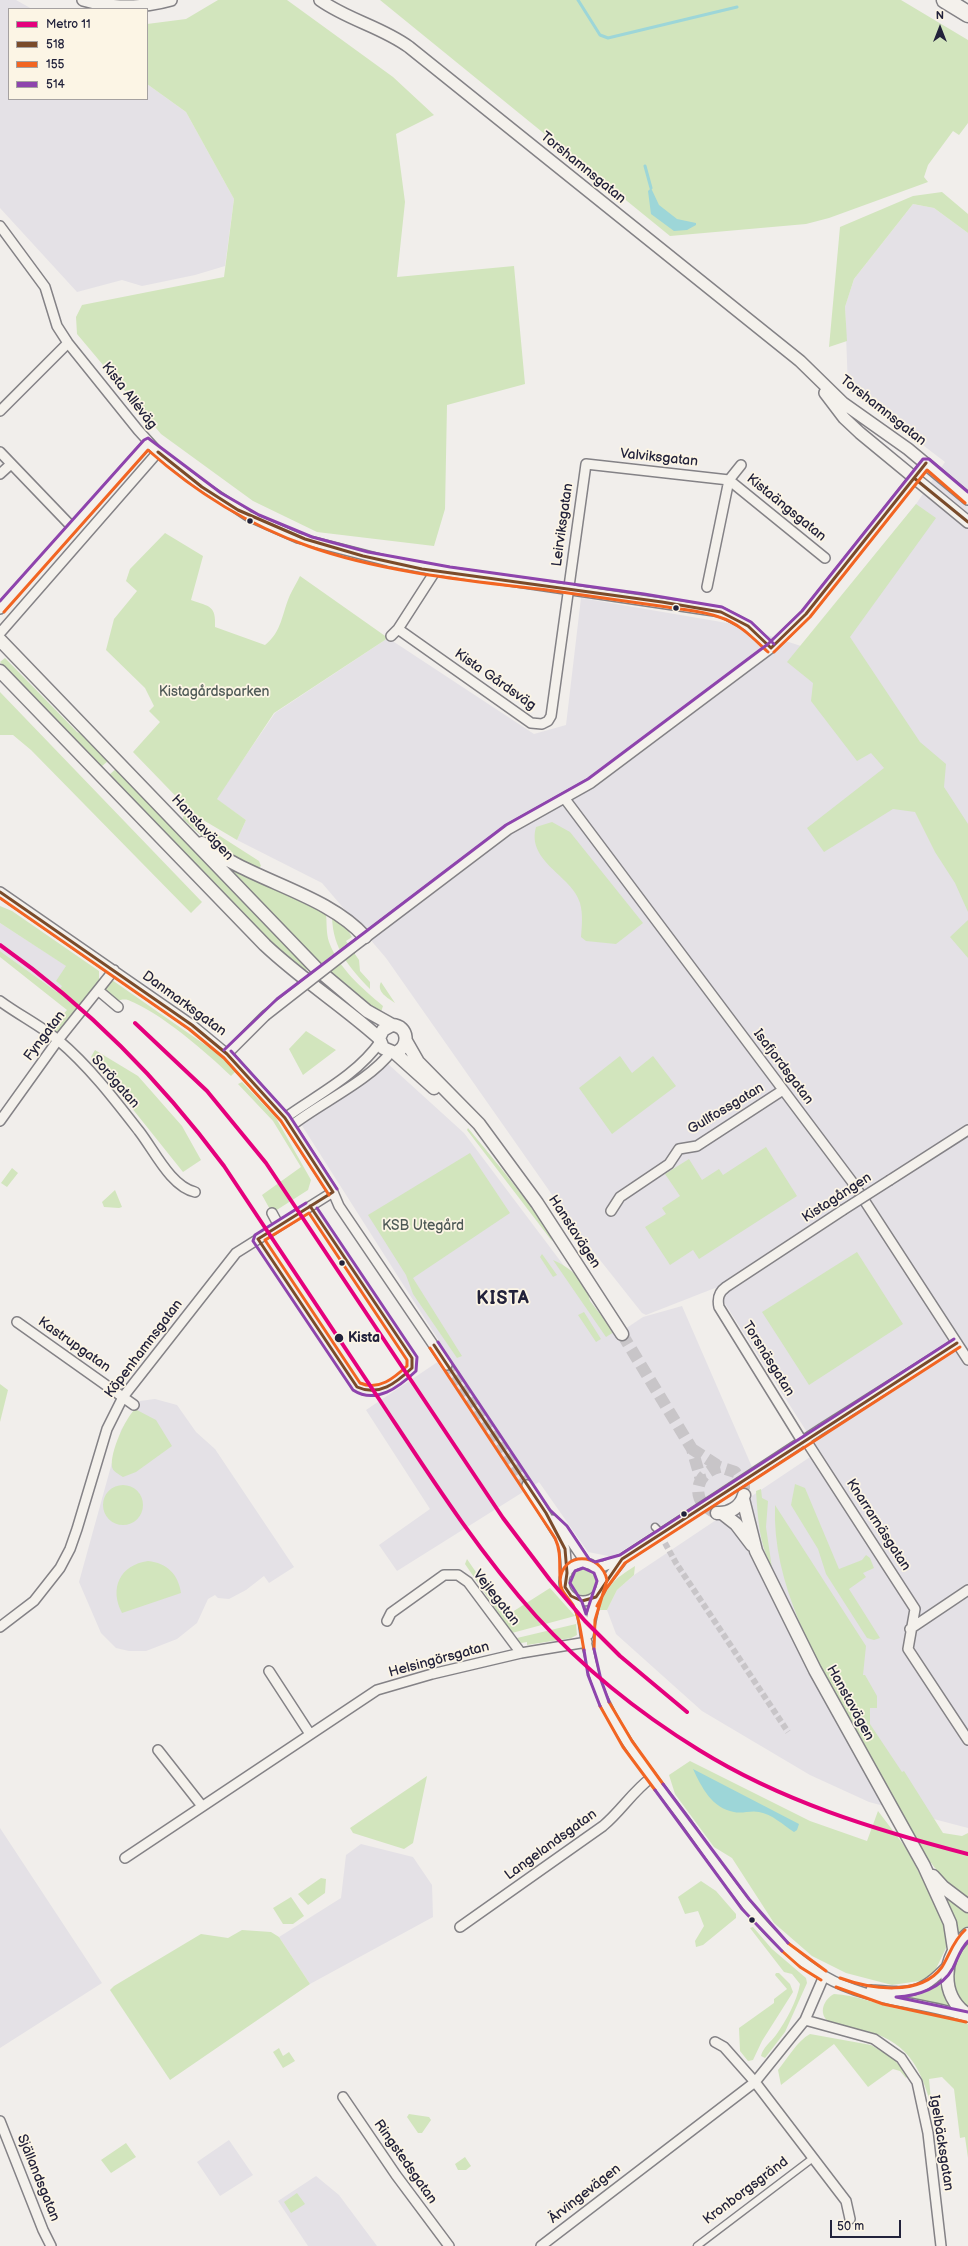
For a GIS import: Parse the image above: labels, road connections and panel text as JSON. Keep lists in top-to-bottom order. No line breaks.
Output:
{"streets":{"main road":["Hanstavägen"],"street":["Torshamnsgatan","Kista Alléväg","Valviksgatan","Kistaängsgatan","Leirviksgatan","Kista Gårdsväg","Danmarksgatan","Fyngatan","Isafjordsgatan","Sorögatan","Gullfossgatan","Kistagången","Kastrupgatan","Köpenhamnsgatan","Torsnäsgatan","Knarrarnäsgatan","Vejlegatan","Helsingörsgatan","Langelandsgatan","Igelbäcksgatan","Ringstedsgatan","Själlandsgatan","Kronborgsgränd","Ärvingevägen"]},"crossings":[["Kista Alléväg","Leirviksgatan"],["Kista Alléväg","Kista Gårdsväg"],["Valviksgatan","Kistaängsgatan"],["Valviksgatan","Leirviksgatan"],["Leirviksgatan","Kista Gårdsväg"],["Danmarksgatan","Fyngatan"],["Danmarksgatan","Köpenhamnsgatan"],["Fyngatan","Sorögatan"],["Isafjordsgatan","Gullfossgatan"],["Kistagången","Torsnäsgatan"],["Kastrupgatan","Köpenhamnsgatan"],["Torsnäsgatan","Knarrarnäsgatan"],["Vejlegatan","Helsingörsgatan"],["Igelbäcksgatan","Ärvingevägen"]],"districts":["KISTA"],"parks":["Kistagårdsparken","KSB Utegård"],"places":["Kista"],"lines":["transit line 514","transit line 155","transit line 518","metro line 11"],"legend":["Metro 11","518","155","514"],"scale_bar":"50 m","north":"top"}
